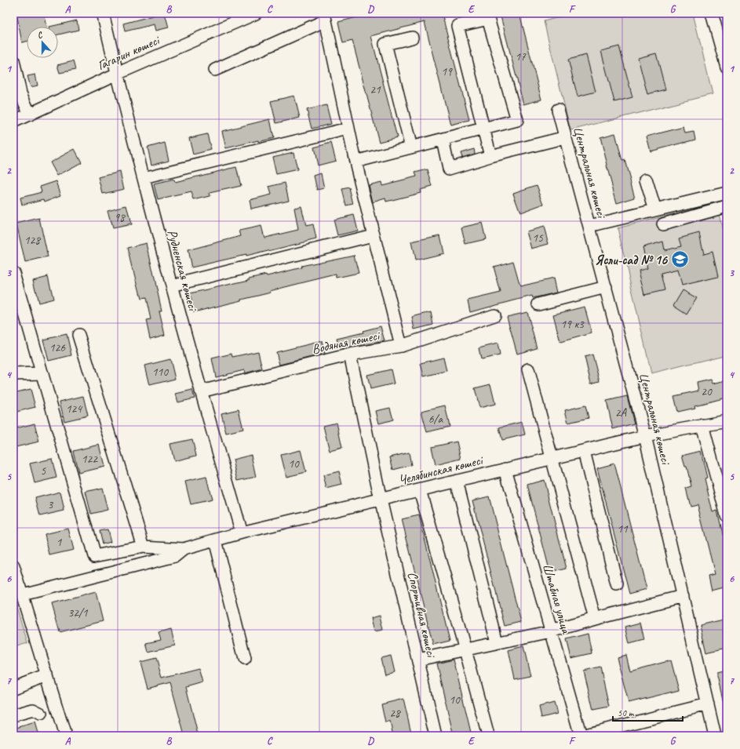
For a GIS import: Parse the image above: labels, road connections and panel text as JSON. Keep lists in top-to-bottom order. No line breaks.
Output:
{"streets":{"street":["Гагарин көшесі","Центральная көшесі","Рудненская көшесі","Водяная көшесі","Челябинская көшесі","Штабная улица","Спортивная көшесі"]},"crossings":[["Гагарин көшесі","Рудненская көшесі"],["Центральная көшесі","Челябинская көшесі"],["Рудненская көшесі","Водяная көшесі"],["Рудненская көшесі","Челябинская көшесі"],["Водяная көшесі","Спортивная көшесі"],["Челябинская көшесі","Штабная улица"],["Челябинская көшесі","Спортивная көшесі"]],"places":{"school or university":["Ясли-сад № 16"]},"house_numbers":["17","19","21","98","15","128","19 к3","126","110","20","124","2А","6/а","122","10","5","3","11","1","32/1","10","28"],"scale_bar":"50 m","north":"top","grid":{"columns":["A","B","C","D","E","F","G"],"rows":["1","2","3","4","5","6","7"]}}
